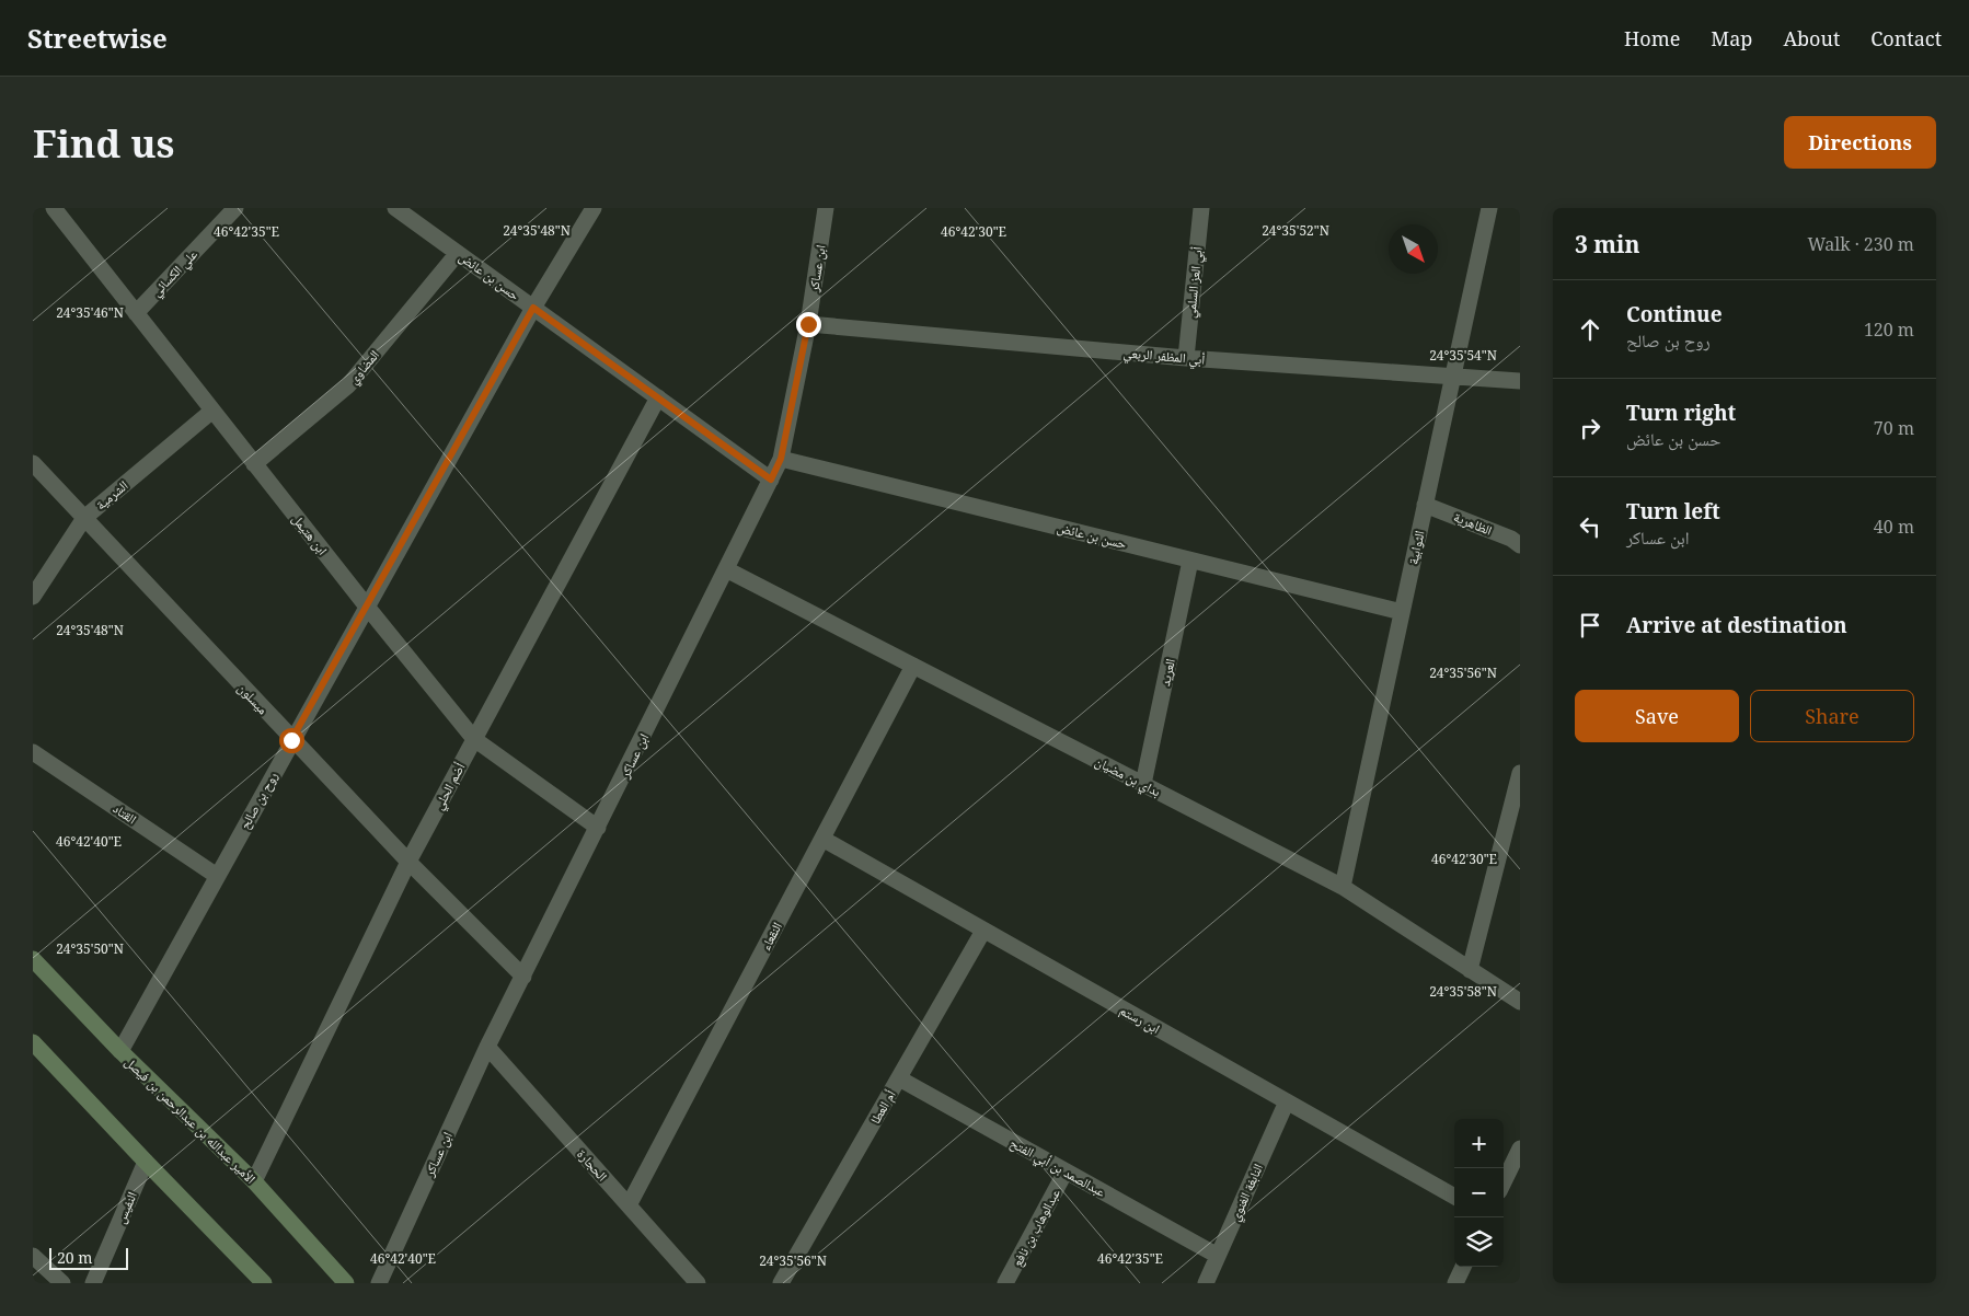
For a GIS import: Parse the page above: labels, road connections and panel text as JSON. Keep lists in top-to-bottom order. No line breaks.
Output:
{"streets":{"main road":["الأمير عبدالله بن عبدالرحمن بن فيصل"],"street":["ابن عساكر","علي الكسائي","حسن بن عائض","أبي العز السلمي","أبي المظفر الربعي","المضاوي","الشرمية","الظاهرية","ابن هتيمل","الثوابية","العريد","ميسلون","بداي بن مضيان","أضم الحلي","روح بن صالح","القتاد","النقعاء","ابن رستم","أم العطا","الحجارة","عبدالصمد بن أبي الفتح","النابغة الغنوي","النفيس","عبدالوهاب بن نافع"]},"crossings":[["ابن عساكر","حسن بن عائض"],["ابن عساكر","أبي المظفر الربعي"],["ابن عساكر","ابن هتيمل"],["ابن عساكر","ميسلون"],["ابن عساكر","بداي بن مضيان"],["ابن عساكر","الحجارة"],["علي الكسائي","ابن هتيمل"],["حسن بن عائض","المضاوي"],["حسن بن عائض","الثوابية"],["حسن بن عائض","العريد"],["حسن بن عائض","أضم الحلي"],["حسن بن عائض","روح بن صالح"],["أبي العز السلمي","أبي المظفر الربعي"],["أبي المظفر الربعي","الثوابية"],["المضاوي","ابن هتيمل"],["الشرمية","ابن هتيمل"],["الشرمية","ميسلون"],["الظاهرية","الثوابية"],["ابن هتيمل","أضم الحلي"],["ابن هتيمل","روح بن صالح"],["الثوابية","بداي بن مضيان"],["العريد","بداي بن مضيان"],["ميسلون","أضم الحلي"],["ميسلون","روح بن صالح"],["بداي بن مضيان","النقعاء"],["أضم الحلي","الأمير عبدالله بن عبدالرحمن بن فيصل"],["روح بن صالح","القتاد"],["روح بن صالح","الأمير عبدالله بن عبدالرحمن بن فيصل"],["النقعاء","ابن رستم"],["النقعاء","الحجارة"],["ابن رستم","أم العطا"],["ابن رستم","النابغة الغنوي"],["أم العطا","عبدالصمد بن أبي الفتح"],["عبدالصمد بن أبي الفتح","النابغة الغنوي"],["عبدالصمد بن أبي الفتح","عبدالوهاب بن نافع"]],"scale_bar":"20 m","north":"bottom right","page":{"header":"Streetwise","nav":["Home","Map","About","Contact"],"buttons":["Directions",["Save","Share"]],"title":"Find us","heading":["3 min","Walk · 230 m"],"list":[["Continue","روح بن صالح","120 m"],["Turn right","حسن بن عائض","70 m"],["Turn left","ابن عساكر","40 m"],"Arrive at destination"],"map_buttons":["+","−"],"scale":"20 m"},"coordinates":["24°35'48\"N","24°35'52\"N","46°42'35\"E","46°42'30\"E","24°35'46\"N","24°35'54\"N","24°35'56\"N","46°42'40\"E","24°35'50\"N","24°35'58\"N"]}
